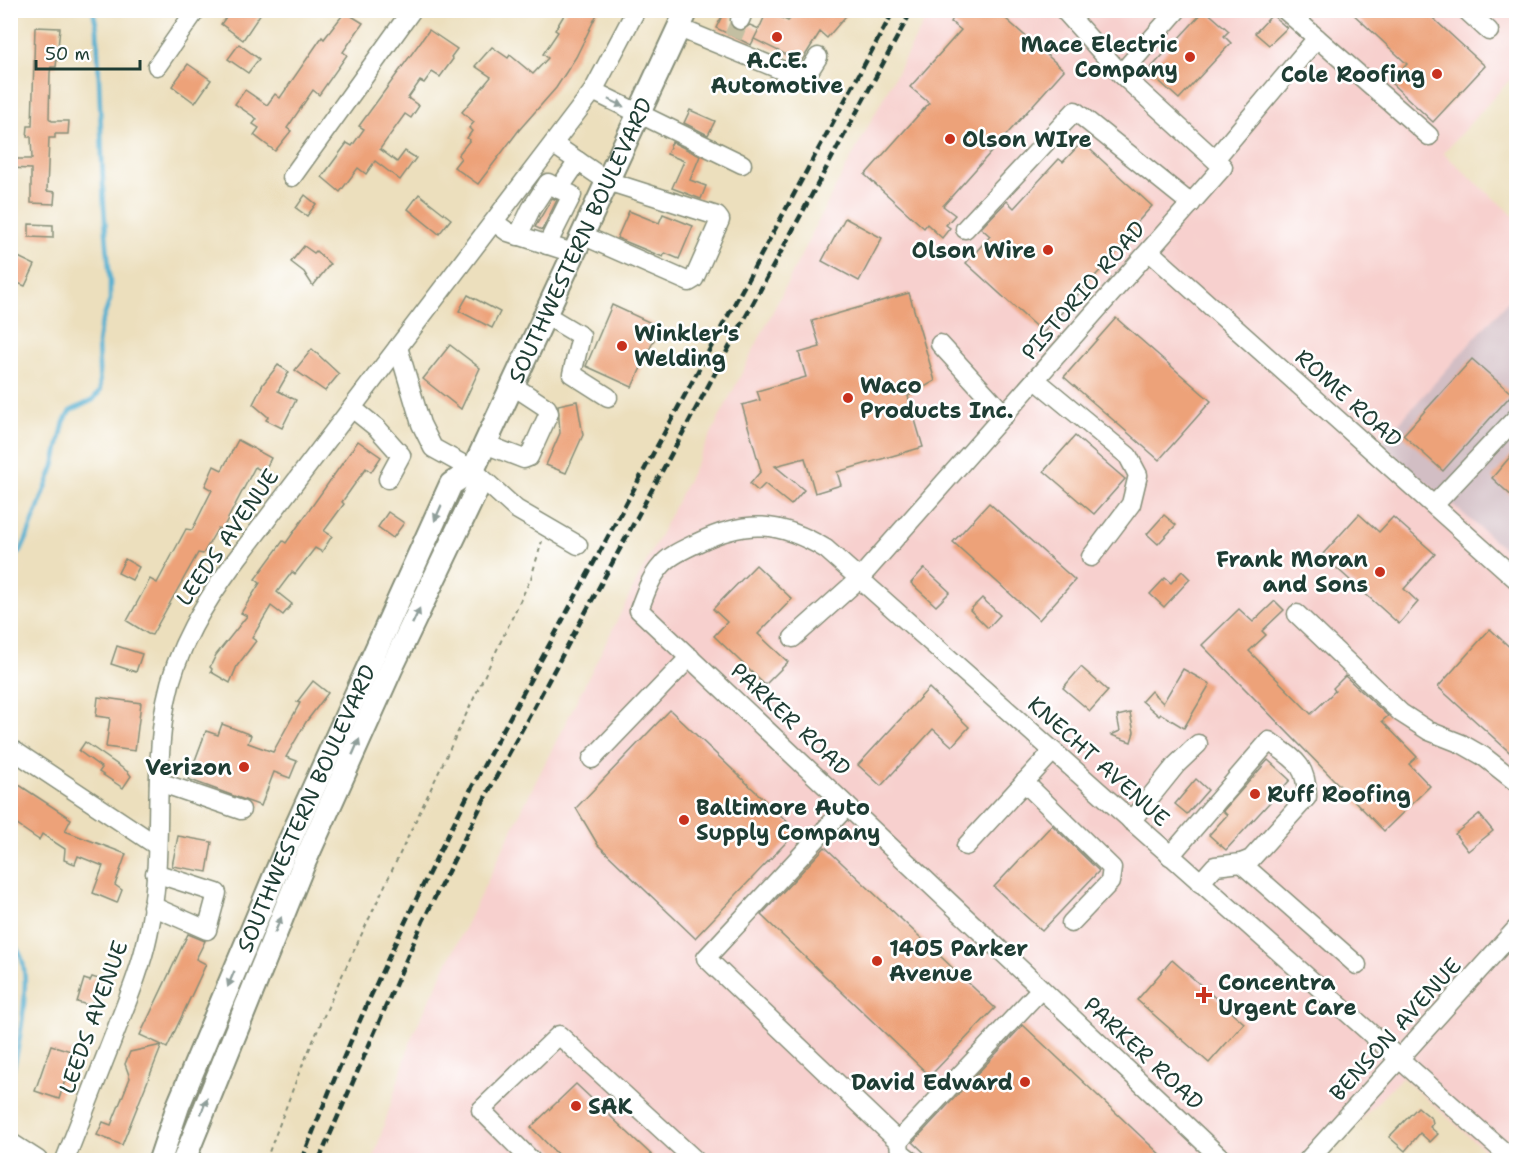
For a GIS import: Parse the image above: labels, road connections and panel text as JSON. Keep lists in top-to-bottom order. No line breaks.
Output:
{"streets":{"main road":["SOUTHWESTERN BOULEVARD"],"street":["PISTORIO ROAD","ROME ROAD","LEEDS AVENUE","PARKER ROAD","KNECHT AVENUE","BENSON AVENUE"]},"crossings":[["PISTORIO ROAD","ROME ROAD"],["PISTORIO ROAD","KNECHT AVENUE"],["PARKER ROAD","KNECHT AVENUE"],["KNECHT AVENUE","BENSON AVENUE"]],"places":{"other":["A.C.E. Automotive","Mace Electric Company","Cole Roofing","Olson WIre","Olson Wire","Winkler's Welding","Waco Products Inc.","Frank Moran and Sons","Verizon","Ruff Roofing","Baltimore Auto Supply Company","1405 Parker Avenue","David Edward","SAK"],"health":["Concentra Urgent Care"]},"scale_bar":"50 m"}
